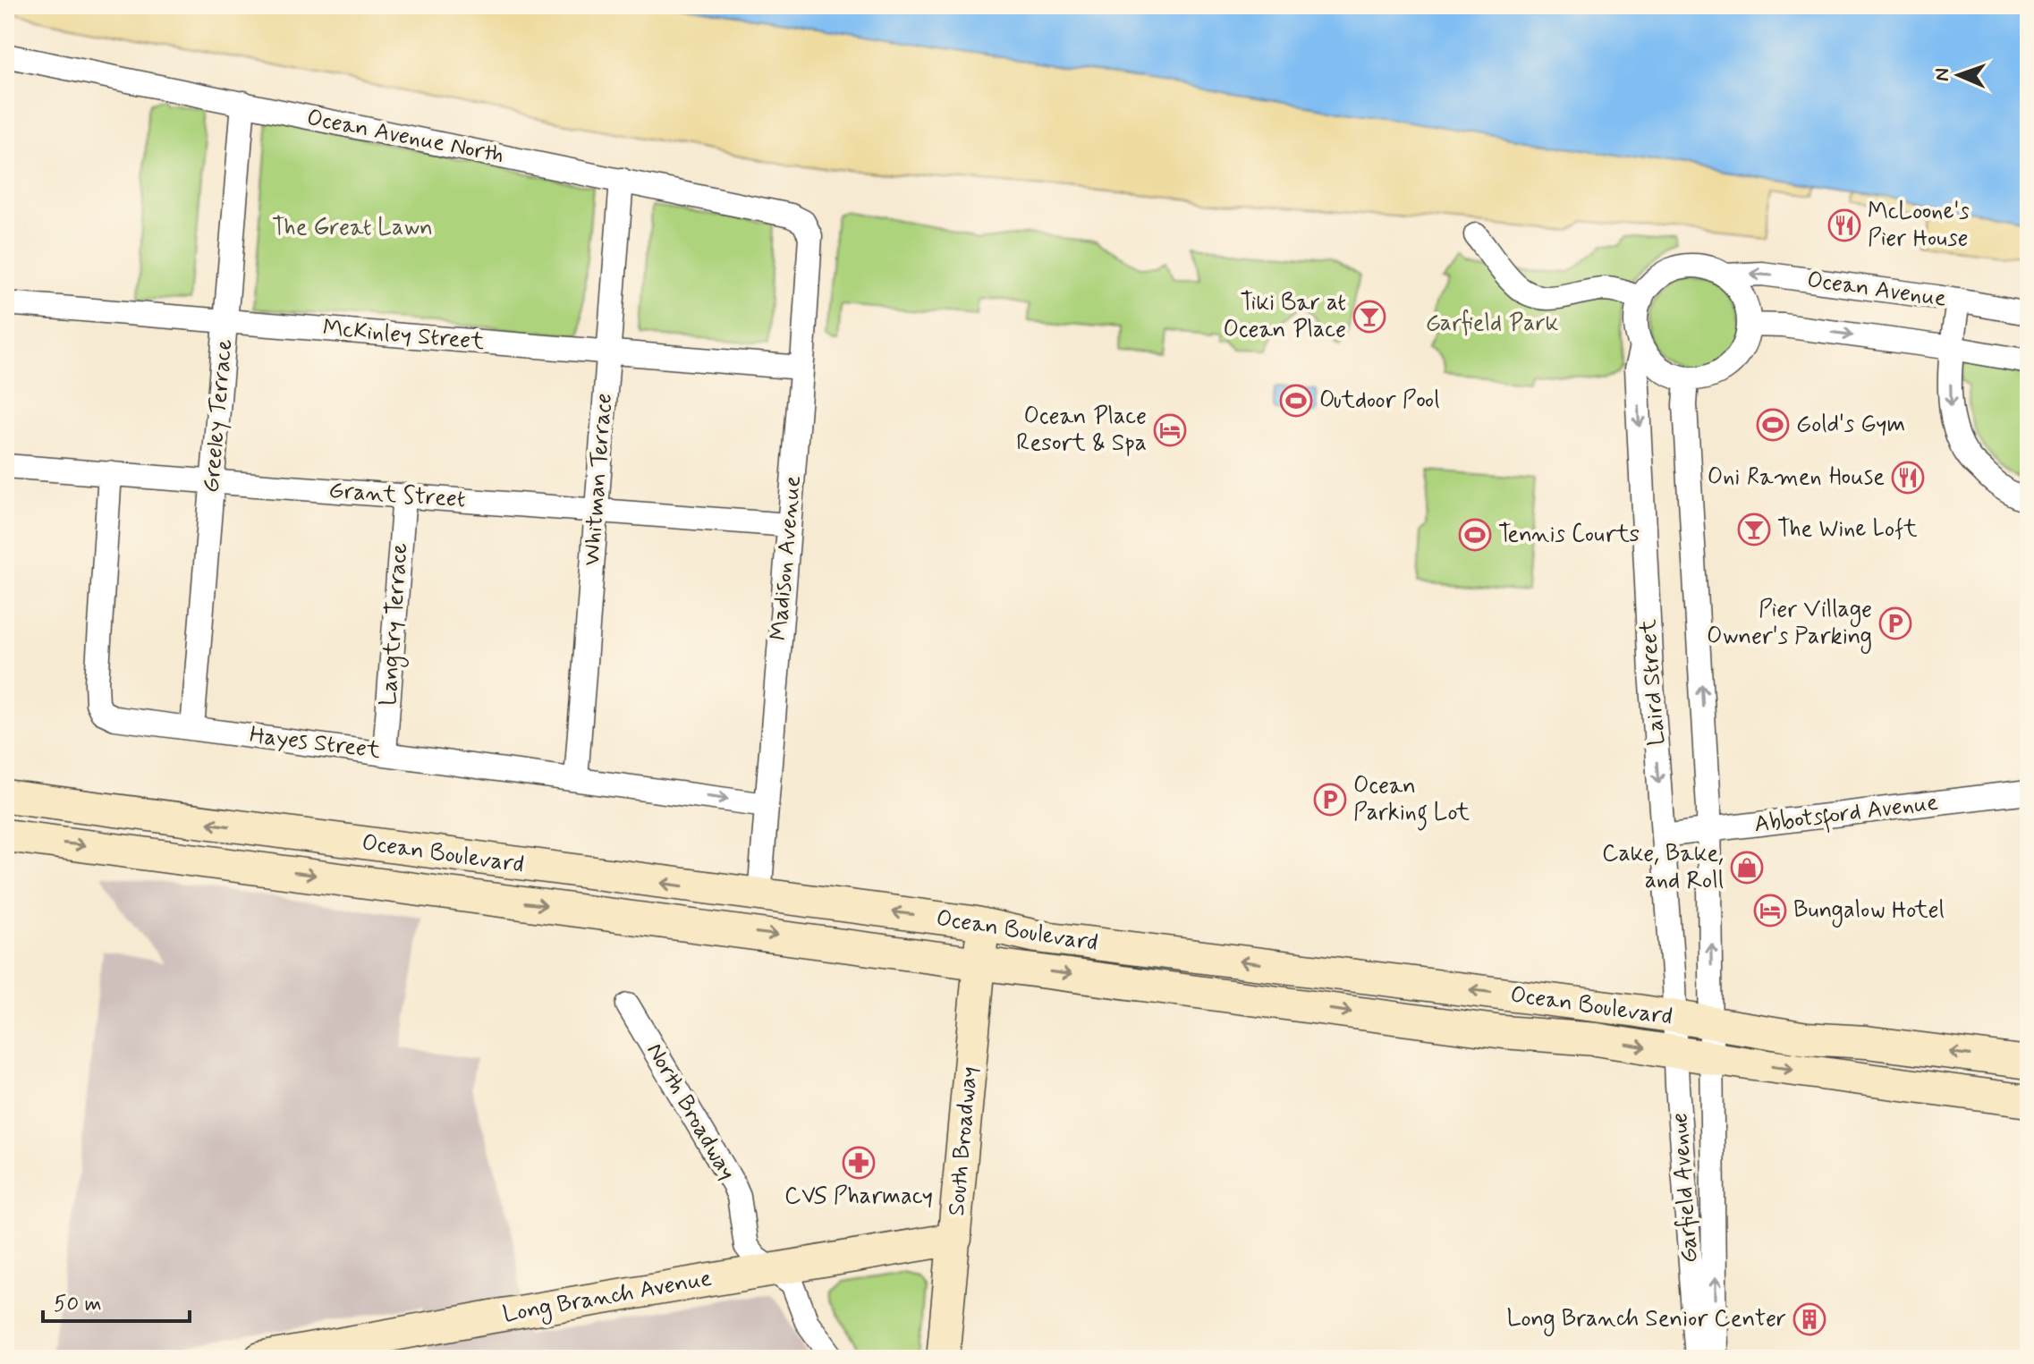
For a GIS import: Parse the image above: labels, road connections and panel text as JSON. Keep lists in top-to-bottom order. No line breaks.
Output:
{"streets":{"main road":["Ocean Boulevard","South Broadway","Long Branch Avenue"],"street":["Ocean Avenue North","Ocean Avenue","McKinley Street","Greeley Terrace","Whitman Terrace","Grant Street","Madison Avenue","Langtry Terrace","Laird Street","Hayes Street","Abbotsford Avenue","North Broadway","Garfield Avenue"]},"crossings":[["Ocean Avenue North","Greeley Terrace"],["Ocean Avenue North","Whitman Terrace"],["Ocean Avenue North","Madison Avenue"],["Ocean Avenue","Laird Street"],["McKinley Street","Greeley Terrace"],["McKinley Street","Whitman Terrace"],["McKinley Street","Madison Avenue"],["Greeley Terrace","Grant Street"],["Greeley Terrace","Hayes Street"],["Whitman Terrace","Grant Street"],["Whitman Terrace","Hayes Street"],["Grant Street","Madison Avenue"],["Grant Street","Langtry Terrace"],["Grant Street","Hayes Street"],["Madison Avenue","Hayes Street"],["Madison Avenue","Ocean Boulevard"],["Langtry Terrace","Hayes Street"],["Laird Street","Abbotsford Avenue"],["Laird Street","Ocean Boulevard"],["Laird Street","Garfield Avenue"],["Ocean Boulevard","South Broadway"],["Ocean Boulevard","Garfield Avenue"],["North Broadway","Long Branch Avenue"],["South Broadway","Long Branch Avenue"]],"parks":["The Great Lawn","Garfield Park"],"places":{"restaurant":["McLoone's Pier House","Oni Ramen House"],"bar":["Tiki Bar at Ocean Place","The Wine Loft"],"sports":["Outdoor Pool","Gold's Gym","Tennis Courts"],"hotel":["Ocean Place Resort & Spa","Bungalow Hotel"],"parking":["Pier Village Owner's Parking","Ocean Parking Lot"],"shop":["Cake, Bake, and Roll"],"pharmacy":["CVS Pharmacy"],"building":["Long Branch Senior Center"]},"scale_bar":"50 m","north":"left"}
